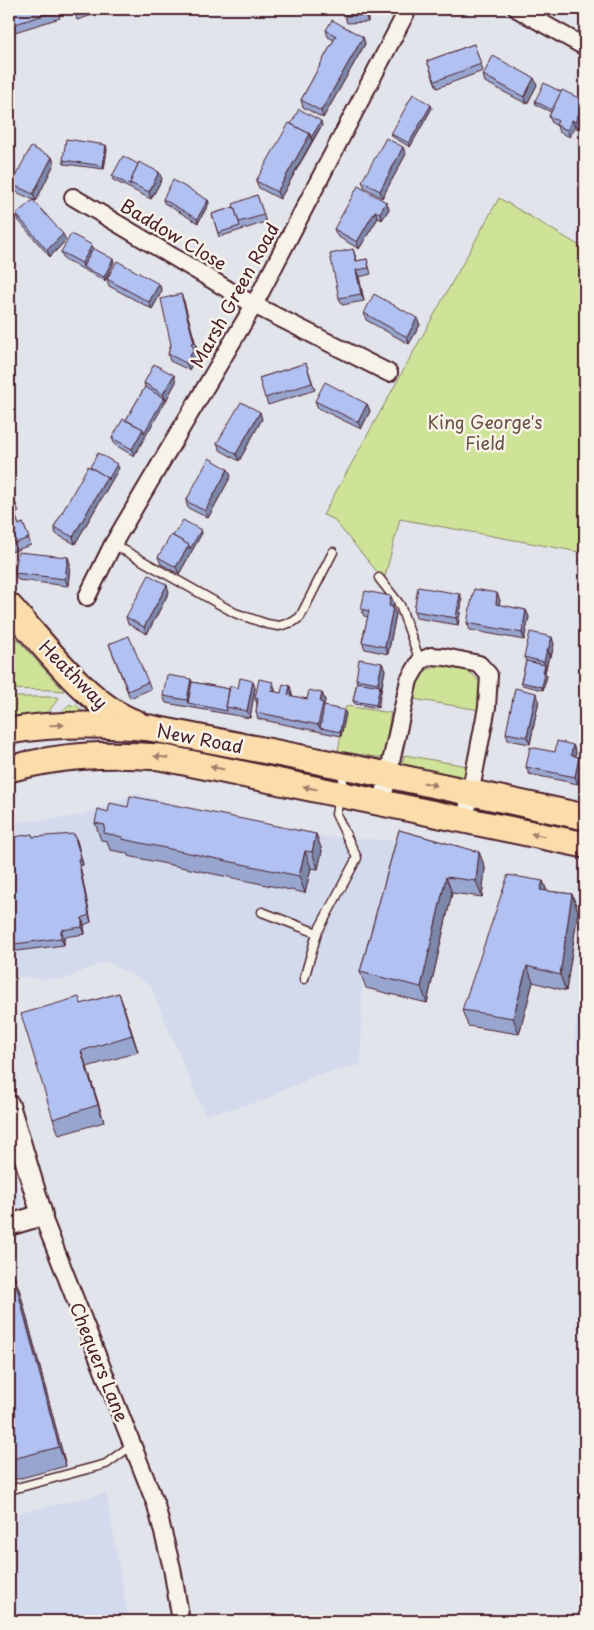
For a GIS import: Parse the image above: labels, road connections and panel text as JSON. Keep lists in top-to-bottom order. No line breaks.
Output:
{"streets":{"main road":["Heathway","New Road"],"street":["Baddow Close","Marsh Green Road","Chequers Lane"]},"crossings":[["Baddow Close","Marsh Green Road"],["Heathway","New Road"]],"parks":["King George's Field"]}
